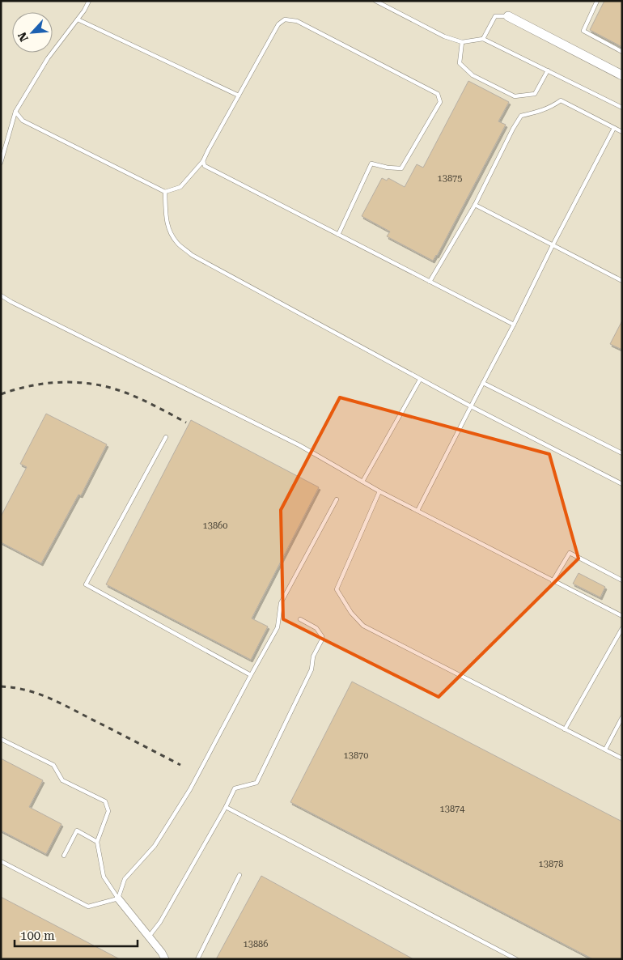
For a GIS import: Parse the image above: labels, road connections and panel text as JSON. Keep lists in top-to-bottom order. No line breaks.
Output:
{"house_numbers":["13875","13860","13870","13874","13878","13886"],"scale_bar":"100 m","north":"bottom left"}
